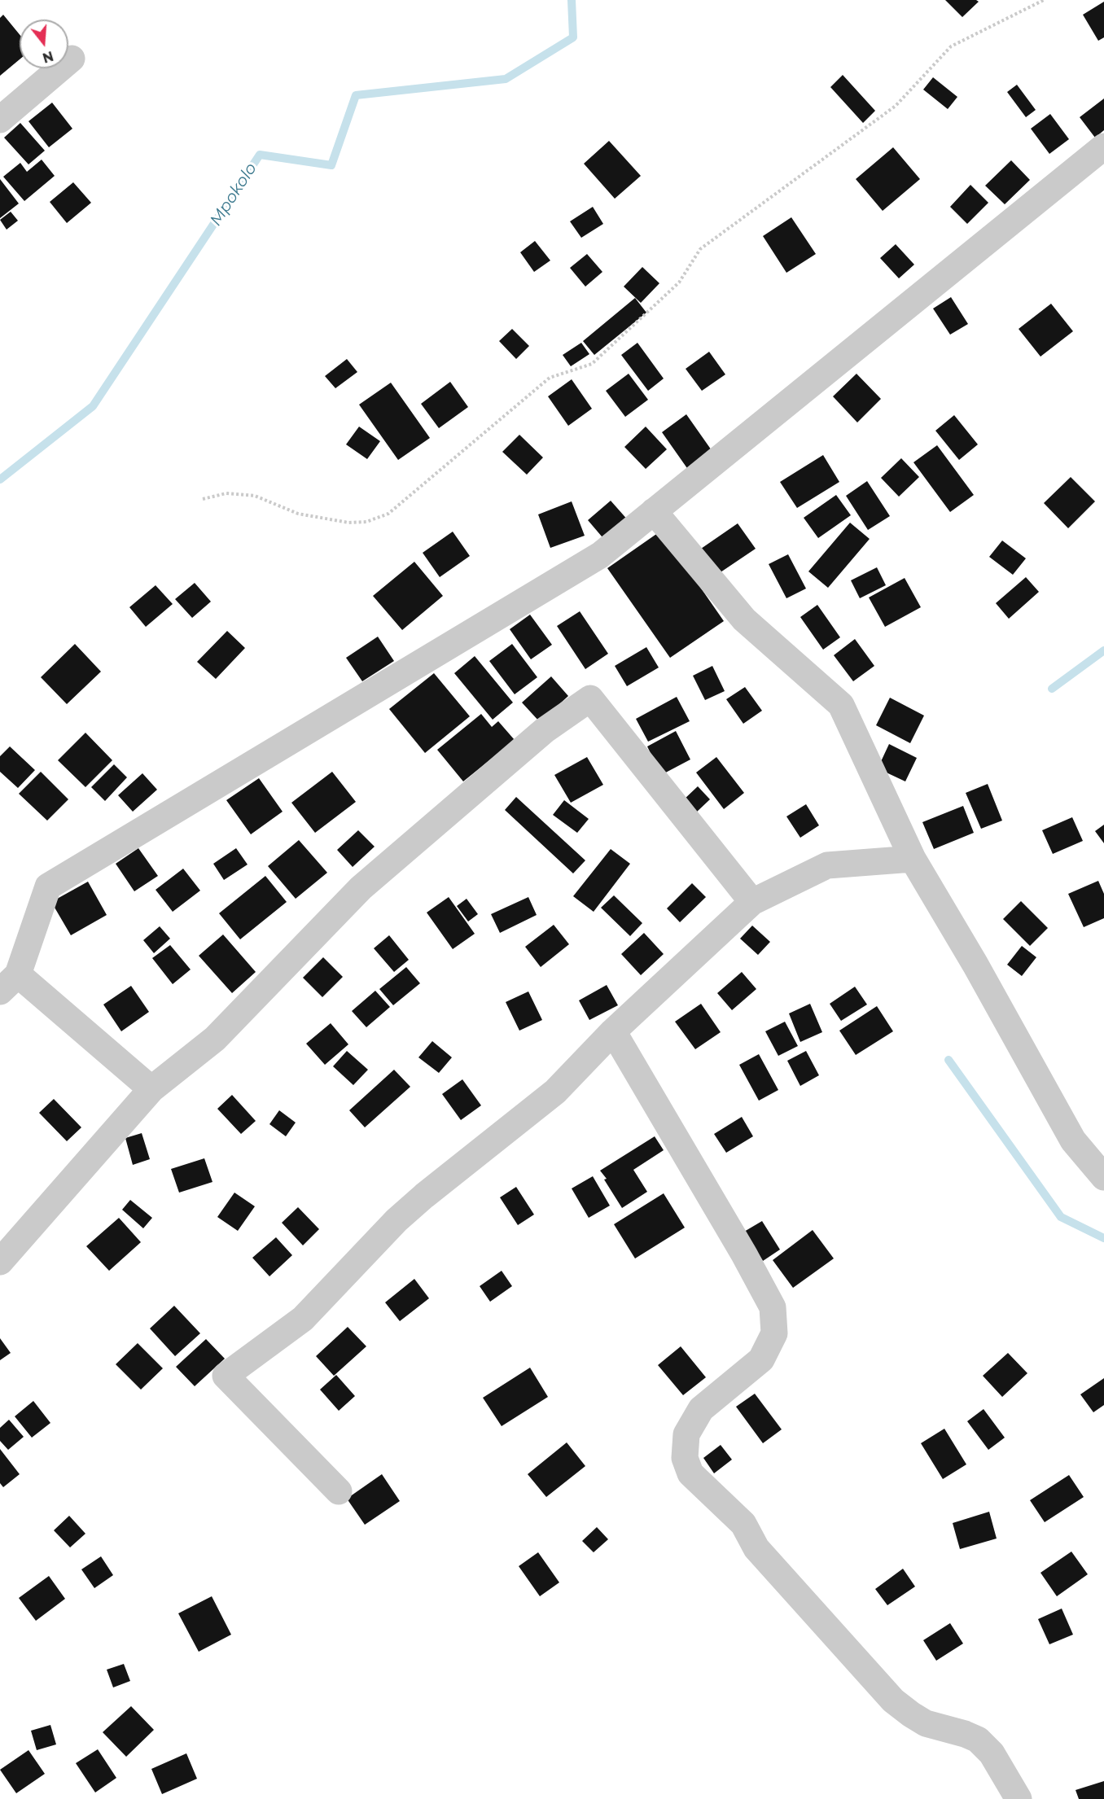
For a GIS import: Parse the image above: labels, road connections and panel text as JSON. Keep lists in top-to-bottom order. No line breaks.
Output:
{"water":["Mpokolo"],"north":"bottom"}
